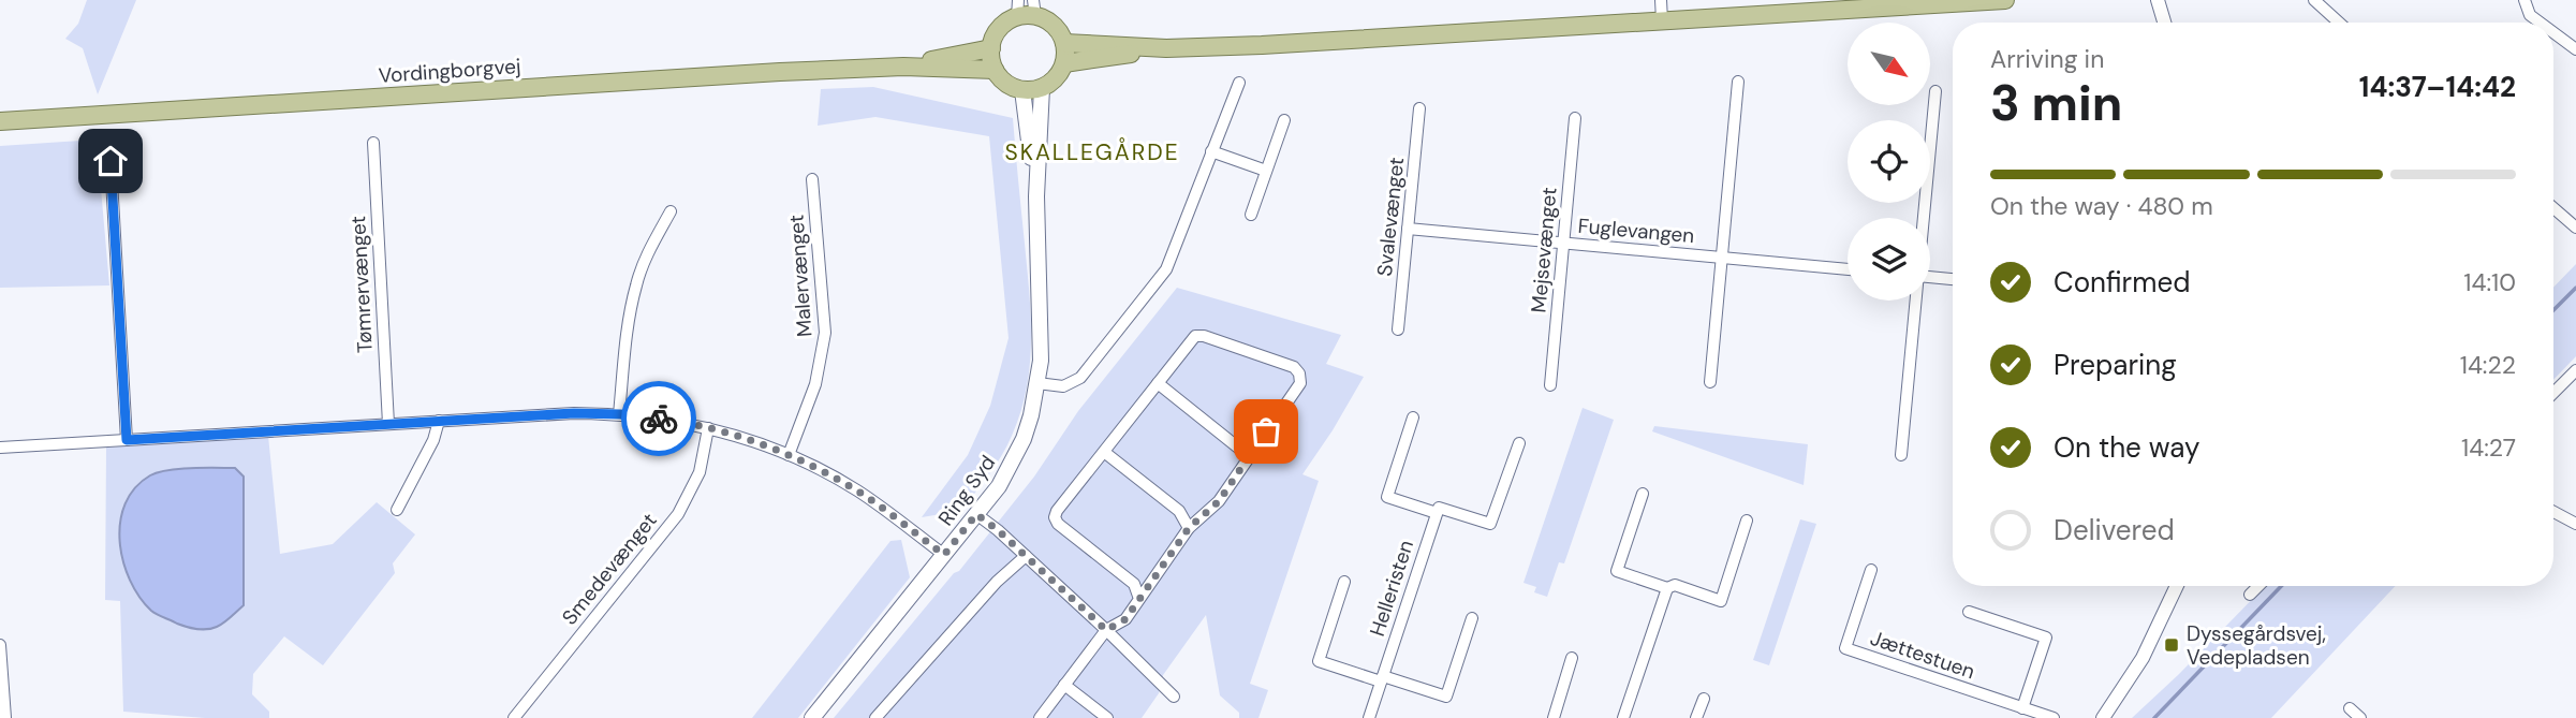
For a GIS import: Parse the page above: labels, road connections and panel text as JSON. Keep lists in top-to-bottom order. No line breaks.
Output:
{"streets":{"main road":["Vordingborgvej","Ring Syd"],"street":["Svalevænget","Fuglevangen","Mejsevænget","Malervænget","Tømrervænget","Smedevænget","Helleristen","Jættestuen"]},"crossings":[["Vordingborgvej","Ring Syd"],["Svalevænget","Fuglevangen"],["Fuglevangen","Mejsevænget"]],"districts":["SKALLEGÅRDE"],"places":{"transit":["Dyssegårdsvej, Vedepladsen"]},"north":"bottom right","page":{"heading":["3 min","Arriving in","14:37–14:42"],"bar":"On the way · 480 m","list":[["Confirmed","14:10"],["Preparing","14:22"],["On the way","14:27"],"Delivered"]}}
